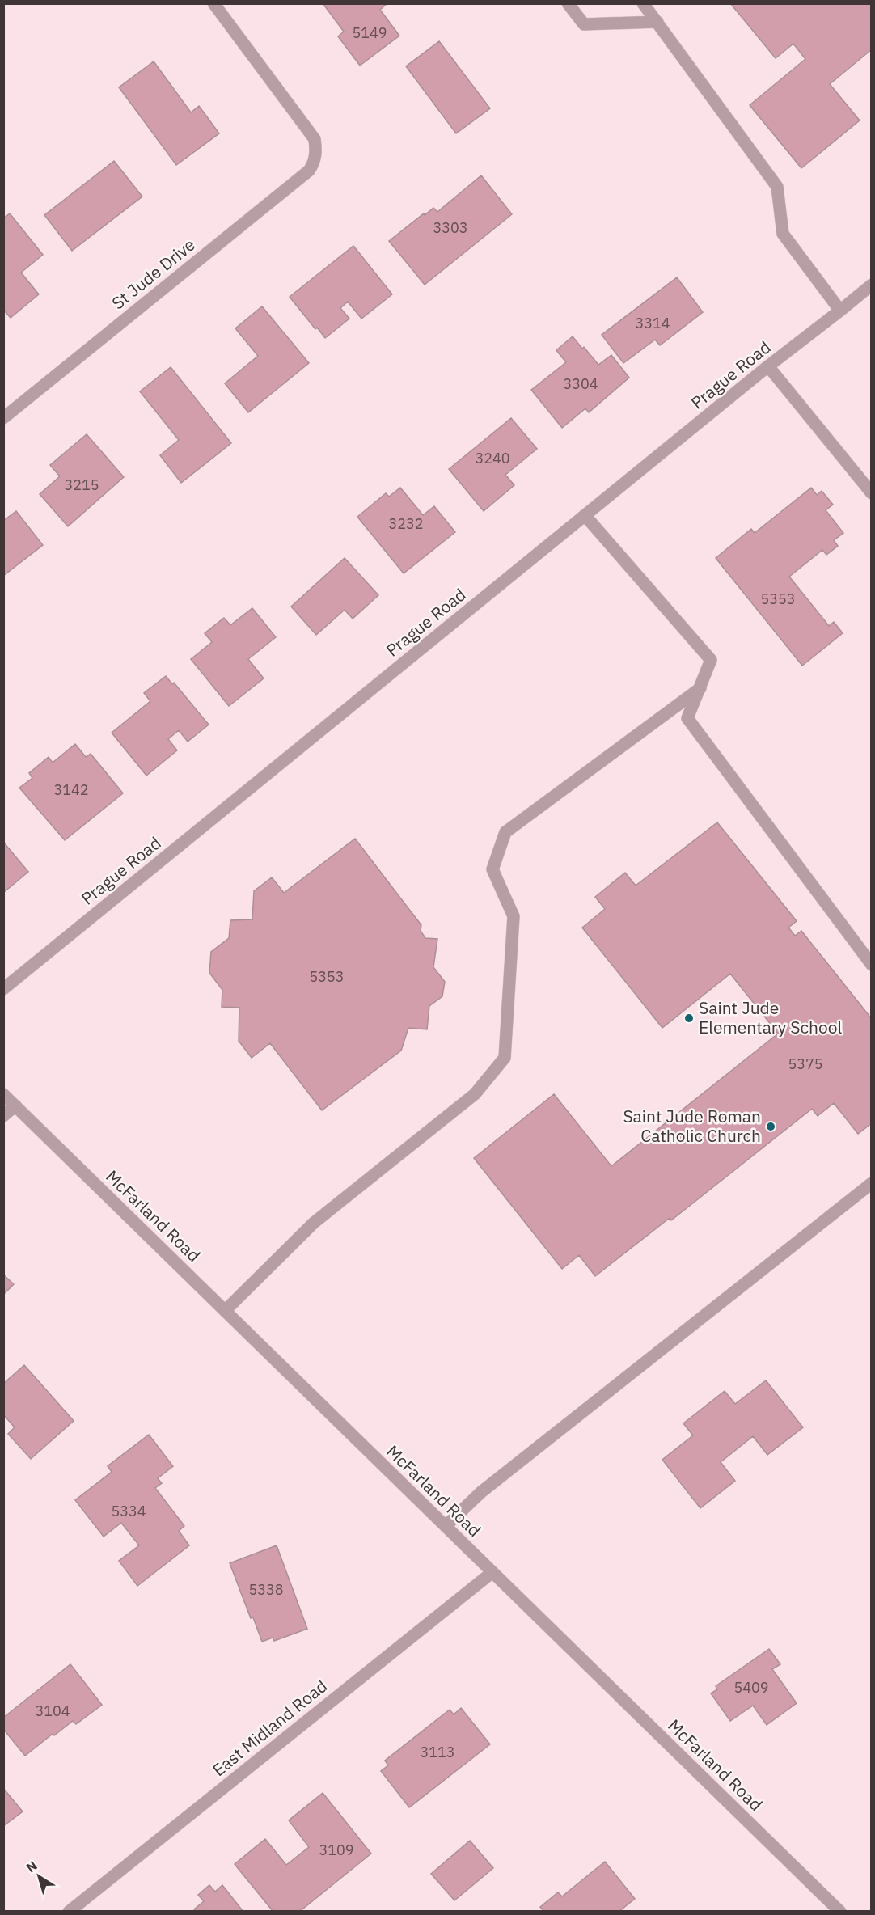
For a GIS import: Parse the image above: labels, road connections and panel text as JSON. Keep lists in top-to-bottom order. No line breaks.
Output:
{"streets":{"street":["St Jude Drive","Prague Road","McFarland Road","East Midland Road"]},"crossings":[["McFarland Road","East Midland Road"]],"places":["Saint Jude Elementary School","Saint Jude Roman Catholic Church"],"house_numbers":["5149","3303","3314","3304","3240","3215","3232","5353","3142","5353","5375","5334","5338","5409","3104","3113","3109"],"north":"top left"}
